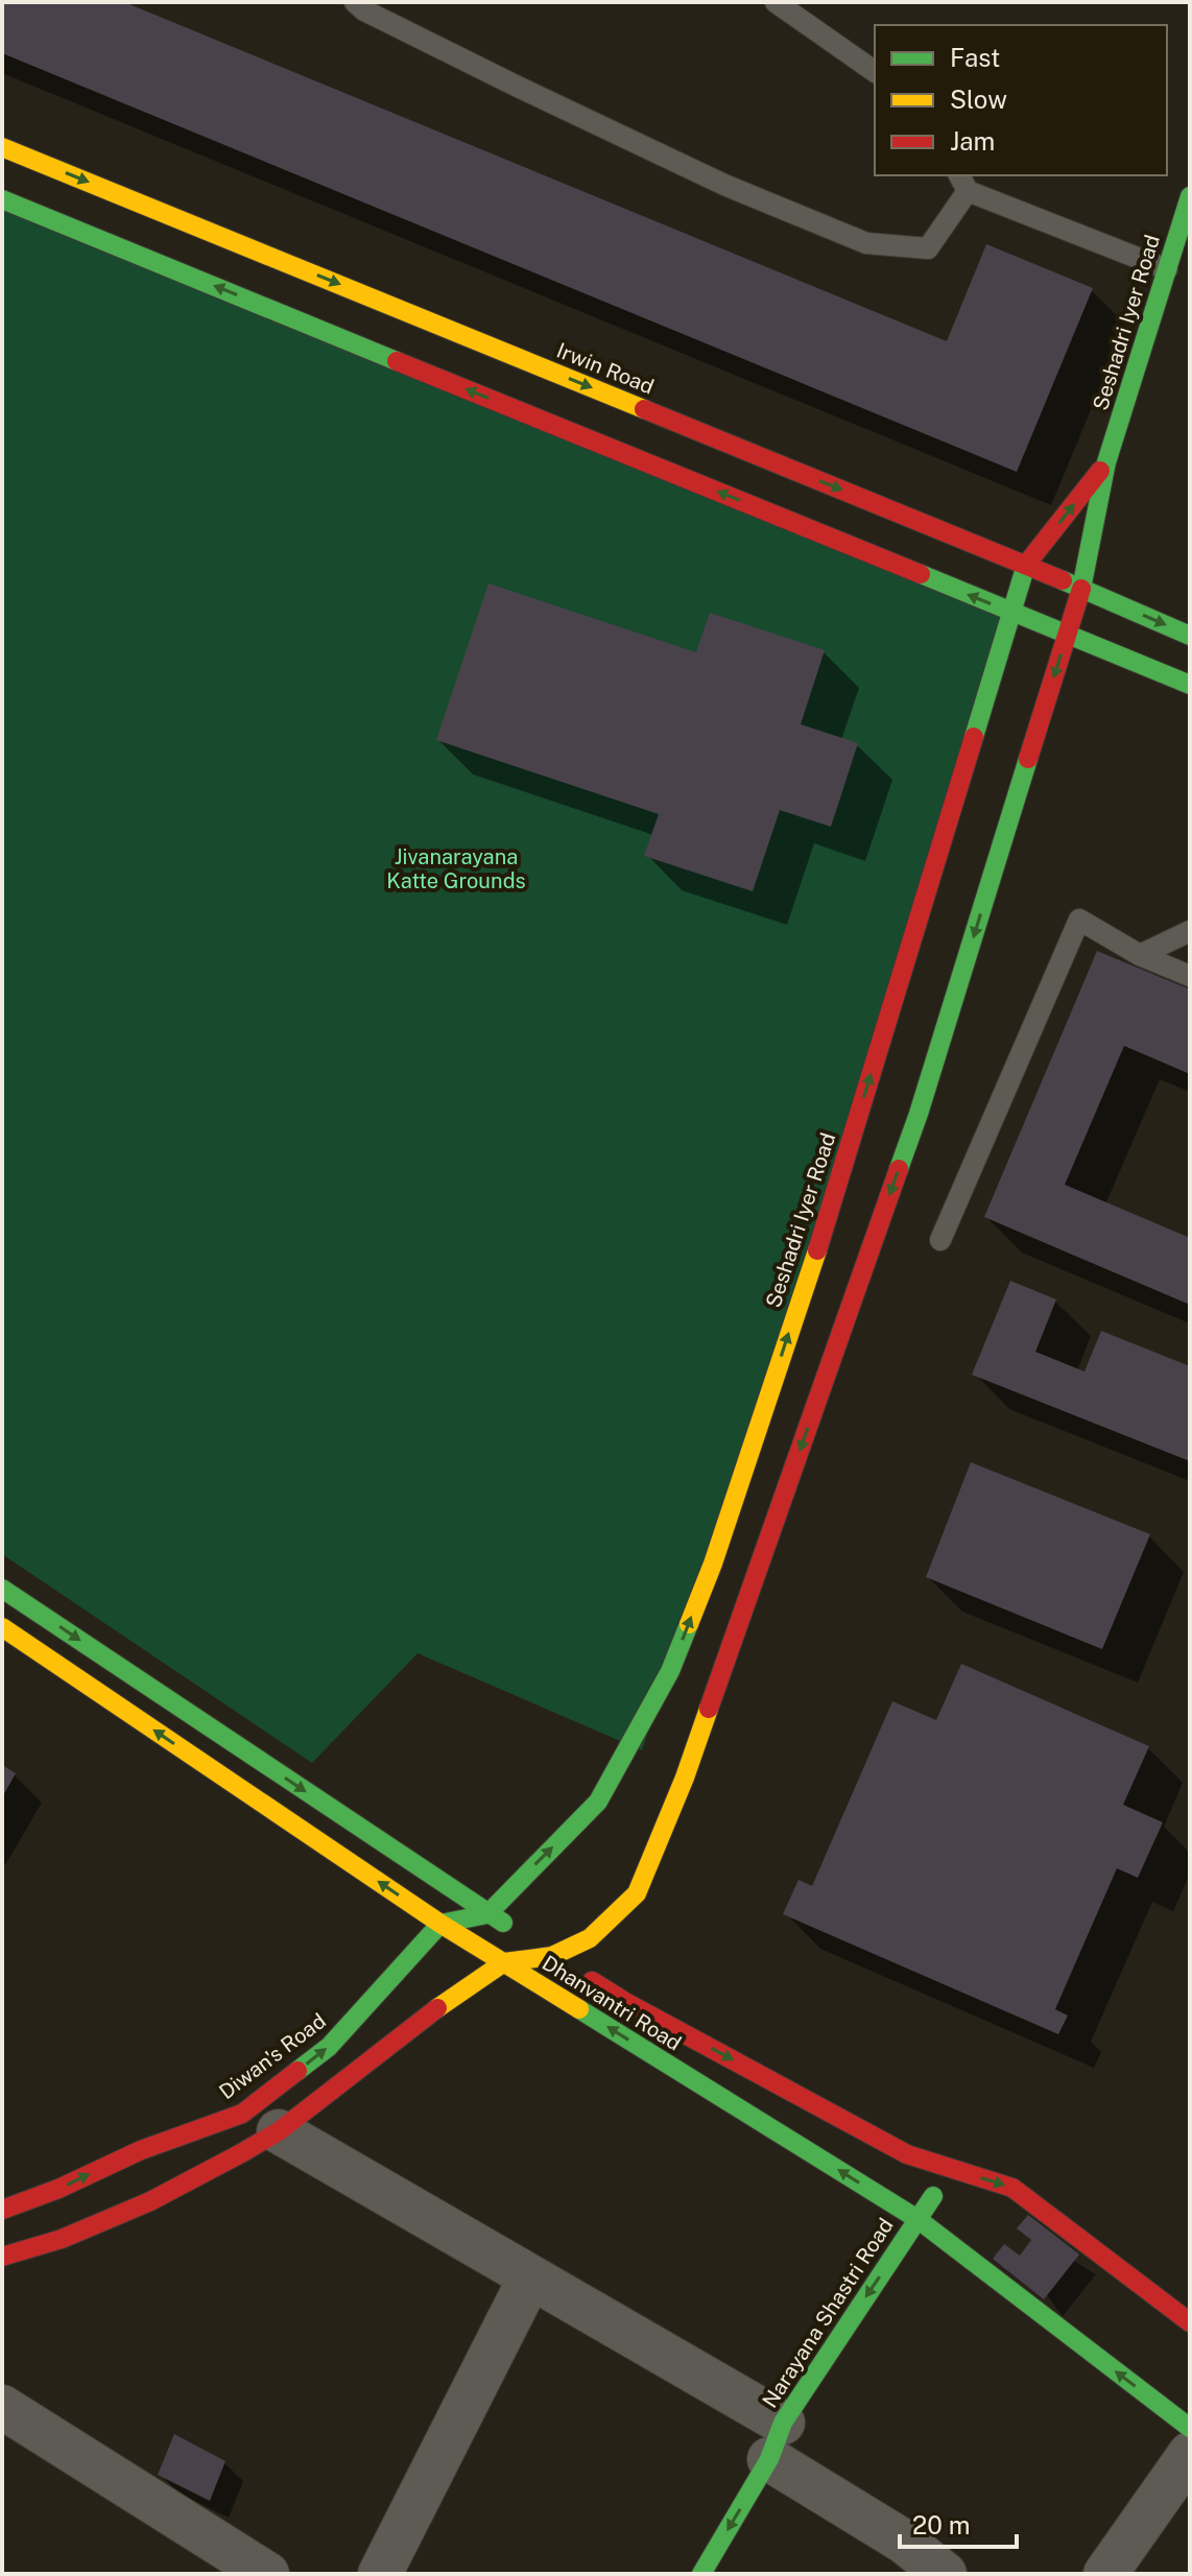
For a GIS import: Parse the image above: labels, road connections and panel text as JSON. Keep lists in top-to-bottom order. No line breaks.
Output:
{"streets":{"street":["Seshadri Iyer Road","Irwin Road","Dhanvantri Road","Diwan's Road","Narayana Shastri Road"]},"crossings":[["Seshadri Iyer Road","Irwin Road"],["Seshadri Iyer Road","Dhanvantri Road"],["Dhanvantri Road","Diwan's Road"],["Dhanvantri Road","Narayana Shastri Road"]],"one_way":["Narayana Shastri Road"],"parks":["Jivanarayana Katte Grounds"],"legend":["Fast","Slow","Jam"],"scale_bar":"20 m"}
